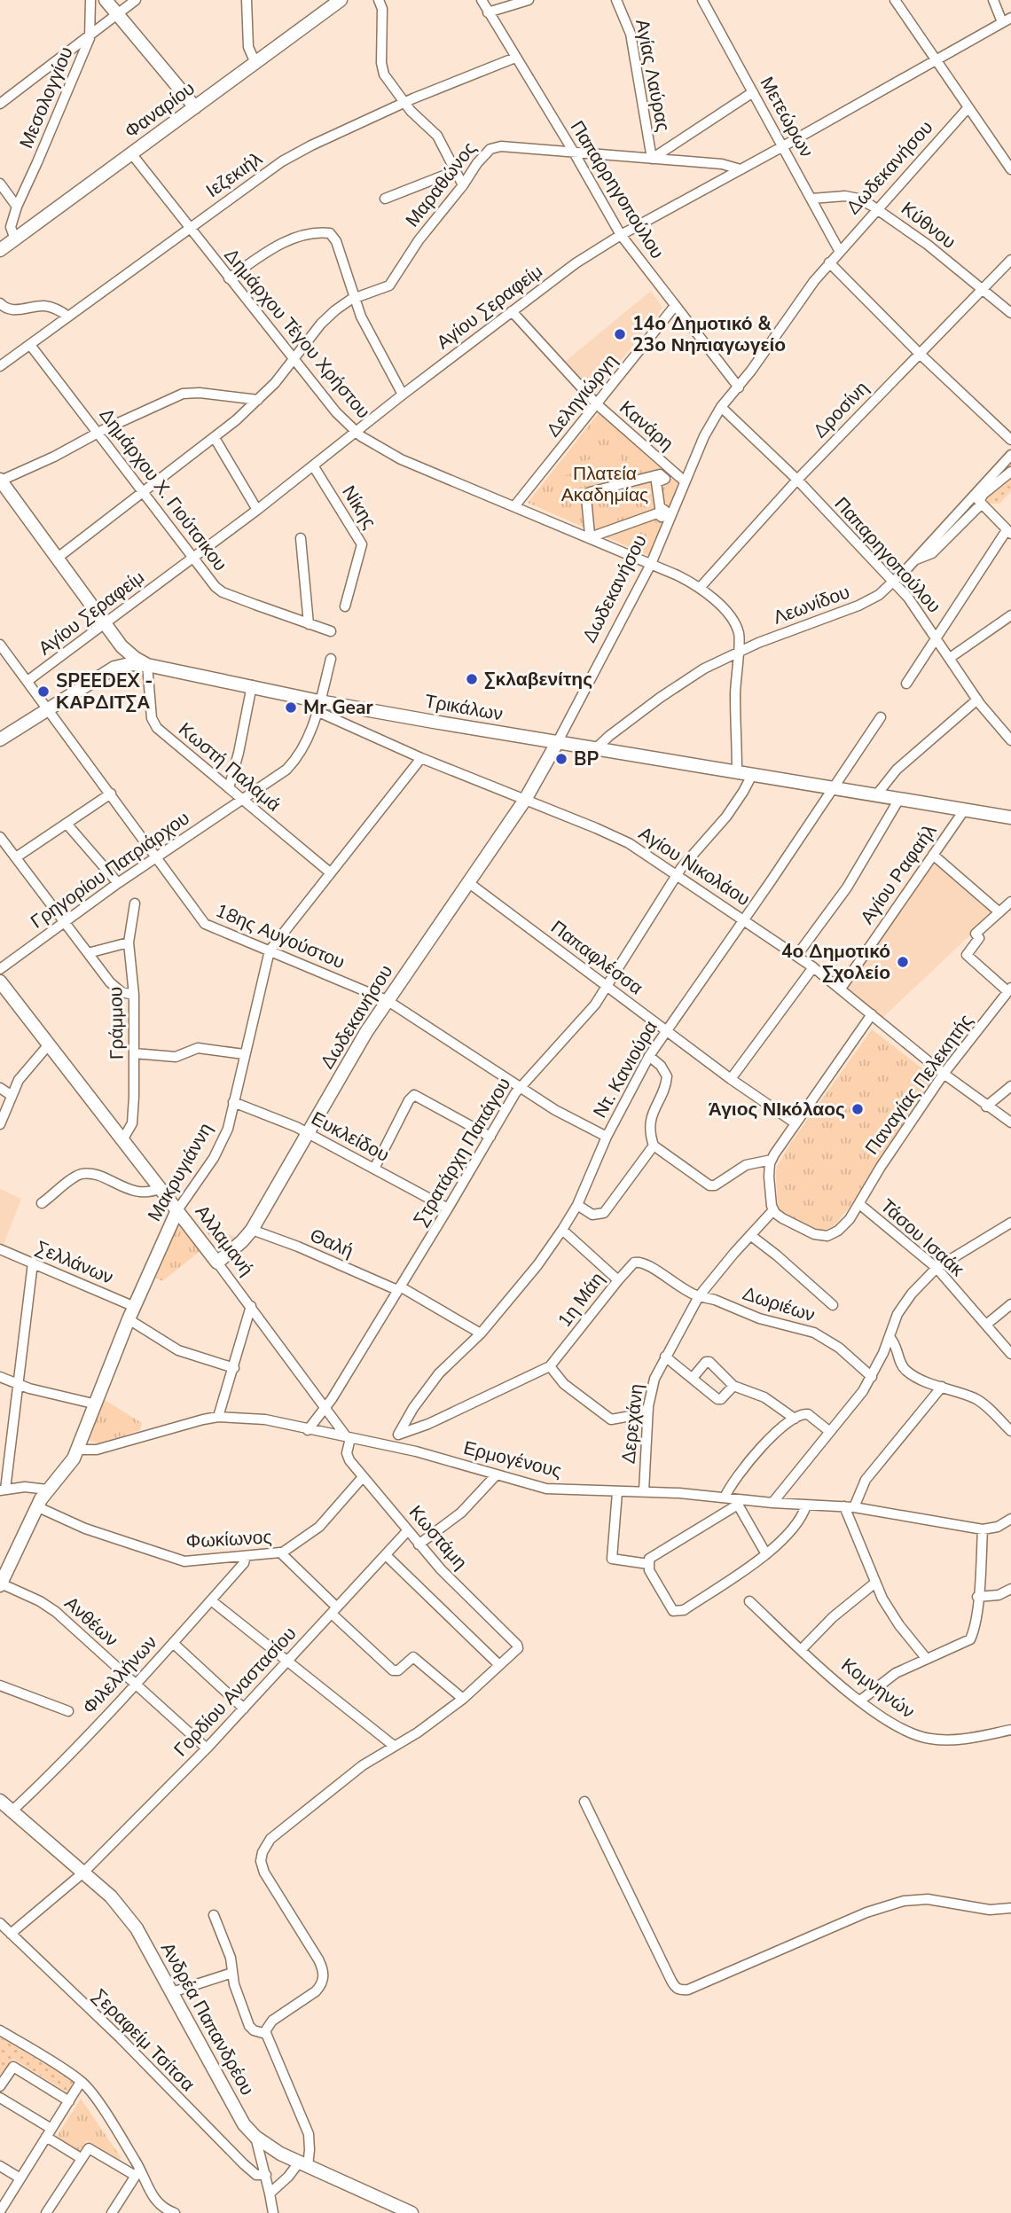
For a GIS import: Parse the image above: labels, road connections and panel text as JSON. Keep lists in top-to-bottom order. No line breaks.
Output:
{"streets":{"main road":["Φαναρίου","Δωδεκανήσου","Τρικάλων","Μακρυγιάννη","Αλλαμανή","Ανδρέα Παπανδρέου"],"street":["Αγίας Λαύρας","Μεσολογγίου","Μετεώρων","Ιεζεκιήλ","Μαραθώνος","Παπαρρηγοπούλου","Κύθνου","Αγίου Σεραφείμ","Δημάρχου Τέγου Χρήστου","Δεληγιώργη","Δροσίνη","Κανάρη","Δημάρχου Χ. Γιούτσικου","Νίκης","Παπαρηγοπούλου","Λεωνίδου","Κωστή Παλαμά","Αγίου Νικολάου","Γρηγορίου Πατριάρχου","Αγίου Ραφαήλ","18ης Αυγούστου","Παπαφλέσσα","Γράμμου","Ντ. Κανιούρα","Παναγίας Πελεκητής","Ευκλείδου","Στρατάρχη Παπάγου","Τάσου Ισαάκ","Θαλή","Σελλάνων","1η Μάη","Δωριέων","Δερεχάνη","Ερμογένους","Κωστάμη","Φωκίωνος","Ανθέων","Φιλελλήνων","Κομνηνών","Γορδίου Αναστασίου","Σεραφείμ Τσίτσα"]},"crossings":[["Αγίας Λαύρας","Μαραθώνος"],["Μεσολογγίου","Φαναρίου"],["Φαναρίου","Δημάρχου Τέγου Χρήστου"],["Μετεώρων","Δωδεκανήσου"],["Μετεώρων","Κύθνου"],["Μετεώρων","Αγίου Σεραφείμ"],["Δωδεκανήσου","Παπαρρηγοπούλου"],["Δωδεκανήσου","Κύθνου"],["Δωδεκανήσου","Δημάρχου Τέγου Χρήστου"],["Δωδεκανήσου","Κανάρη"],["Δωδεκανήσου","Παπαρηγοπούλου"],["Δωδεκανήσου","Τρικάλων"],["Δωδεκανήσου","Αγίου Νικολάου"],["Δωδεκανήσου","18ης Αυγούστου"],["Δωδεκανήσου","Παπαφλέσσα"],["Δωδεκανήσου","Ευκλείδου"],["Δωδεκανήσου","Αλλαμανή"],["Δωδεκανήσου","Θαλή"],["Ιεζεκιήλ","Παπαρρηγοπούλου"],["Ιεζεκιήλ","Δημάρχου Τέγου Χρήστου"],["Ιεζεκιήλ","Δημάρχου Χ. Γιούτσικου"],["Μαραθώνος","Παπαρρηγοπούλου"],["Μαραθώνος","Αγίου Σεραφείμ"],["Μαραθώνος","Δημάρχου Τέγου Χρήστου"],["Μαραθώνος","Δημάρχου Χ. Γιούτσικου"],["Μαραθώνος","Τρικάλων"],["Παπαρρηγοπούλου","Αγίου Σεραφείμ"],["Παπαρρηγοπούλου","Δεληγιώργη"],["Κύθνου","Δροσίνη"],["Αγίου Σεραφείμ","Δημάρχου Τέγου Χρήστου"],["Αγίου Σεραφείμ","Κανάρη"],["Αγίου Σεραφείμ","Δημάρχου Χ. Γιούτσικου"],["Αγίου Σεραφείμ","Νίκης"],["Αγίου Σεραφείμ","Τρικάλων"],["Αγίου Σεραφείμ","18ης Αυγούστου"],["Δημάρχου Τέγου Χρήστου","Δεληγιώργη"],["Δημάρχου Τέγου Χρήστου","Δροσίνη"],["Δημάρχου Τέγου Χρήστου","Λεωνίδου"],["Δημάρχου Τέγου Χρήστου","Τρικάλων"],["Δεληγιώργη","Κανάρη"],["Δροσίνη","Παπαρηγοπούλου"],["Παπαρηγοπούλου","Λεωνίδου"],["Λεωνίδου","Τρικάλων"],["Τρικάλων","Κωστή Παλαμά"],["Τρικάλων","Αγίου Νικολάου"],["Τρικάλων","Γρηγορίου Πατριάρχου"],["Τρικάλων","Αγίου Ραφαήλ"],["Τρικάλων","Ντ. Κανιούρα"],["Τρικάλων","Στρατάρχη Παπάγου"],["Κωστή Παλαμά","Γρηγορίου Πατριάρχου"],["Κωστή Παλαμά","Μακρυγιάννη"],["Αγίου Νικολάου","Γρηγορίου Πατριάρχου"],["Αγίου Νικολάου","Αγίου Ραφαήλ"],["Αγίου Νικολάου","Ντ. Κανιούρα"],["Αγίου Νικολάου","Παναγίας Πελεκητής"],["Αγίου Νικολάου","Στρατάρχη Παπάγου"],["Αγίου Νικολάου","Μακρυγιάννη"],["Γρηγορίου Πατριάρχου","18ης Αυγούστου"],["18ης Αυγούστου","Ντ. Κανιούρα"],["18ης Αυγούστου","Στρατάρχη Παπάγου"],["18ης Αυγούστου","Μακρυγιάννη"],["Παπαφλέσσα","Ντ. Κανιούρα"],["Παπαφλέσσα","Στρατάρχη Παπάγου"],["Γράμμου","Αλλαμανή"],["Ντ. Κανιούρα","Θαλή"],["Ντ. Κανιούρα","1η Μάη"],["Παναγίας Πελεκητής","Τάσου Ισαάκ"],["Ευκλείδου","Στρατάρχη Παπάγου"],["Ευκλείδου","Μακρυγιάννη"],["Στρατάρχη Παπάγου","Αλλαμανή"],["Στρατάρχη Παπάγου","Θαλή"],["Στρατάρχη Παπάγου","Ερμογένους"],["Μακρυγιάννη","Αλλαμανή"],["Μακρυγιάννη","Σελλάνων"],["Μακρυγιάννη","Ερμογένους"],["Μακρυγιάννη","Φωκίωνος"],["Μακρυγιάννη","Ανθέων"],["Αλλαμανή","Ερμογένους"],["Αλλαμανή","Κωστάμη"],["1η Μάη","Δωριέων"],["1η Μάη","Δερεχάνη"],["Δωριέων","Δερεχάνη"],["Δερεχάνη","Ερμογένους"],["Ερμογένους","Κωστάμη"],["Κωστάμη","Γορδίου Αναστασίου"],["Φωκίωνος","Φιλελλήνων"],["Φωκίωνος","Γορδίου Αναστασίου"],["Ανθέων","Φιλελλήνων"],["Ανθέων","Γορδίου Αναστασίου"],["Φιλελλήνων","Ανδρέα Παπανδρέου"],["Γορδίου Αναστασίου","Ανδρέα Παπανδρέου"],["Γορδίου Αναστασίου","Σεραφείμ Τσίτσα"]],"parks":["Πλατεία Ακαδημίας"],"places":["14ο Δημοτικό & 23ο Νηπιαγωγείο","Σκλαβενίτης","SPEEDEX - ΚΑΡΔΙΤΣΑ","Mr Gear","BP","4ο Δημοτικό Σχολείο","Άγιος ΝΙκόλαος"]}
